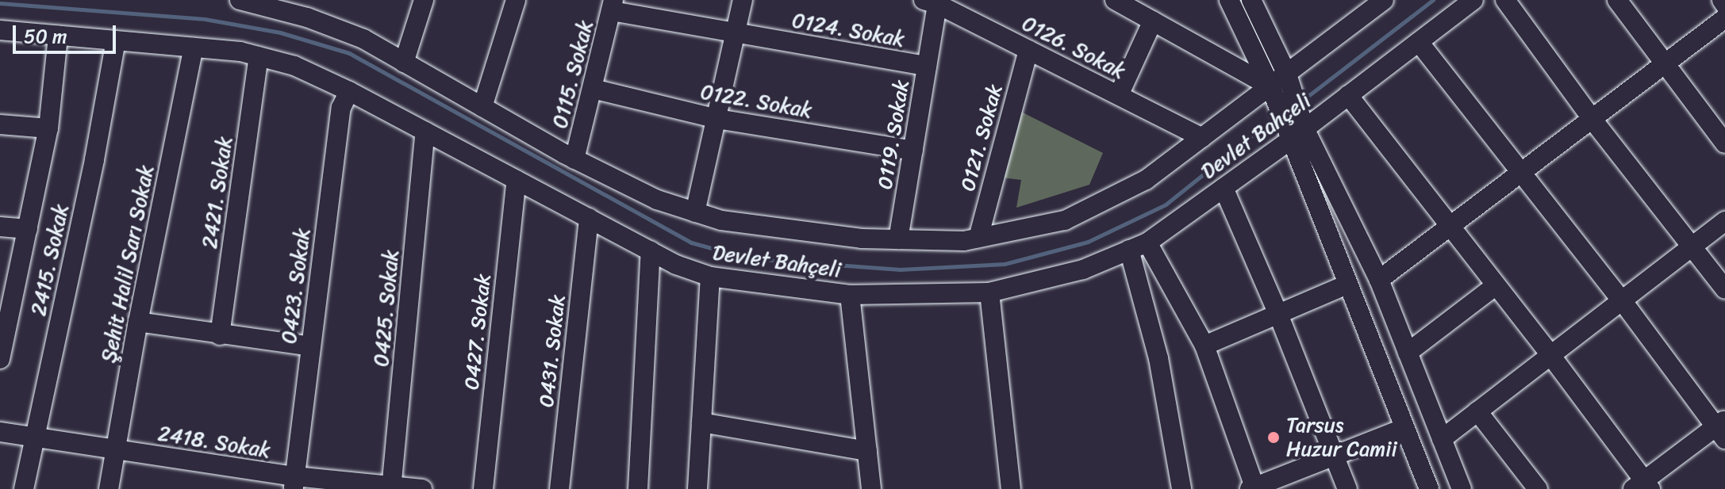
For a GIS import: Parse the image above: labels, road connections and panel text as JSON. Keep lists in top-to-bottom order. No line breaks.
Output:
{"streets":{"street":["0124. Sokak","0126. Sokak","0115. Sokak","0122. Sokak","0119. Sokak","Devlet Bahçeli","0121. Sokak","2421. Sokak","2415. Sokak","Şehit Halil Sarı Sokak","0423. Sokak","0425. Sokak","0427. Sokak","0431. Sokak","2418. Sokak"]},"crossings":[["0124. Sokak","0115. Sokak"],["0124. Sokak","0119. Sokak"],["0126. Sokak","0119. Sokak"],["0126. Sokak","Devlet Bahçeli"],["0126. Sokak","0121. Sokak"],["0115. Sokak","0122. Sokak"],["0115. Sokak","Devlet Bahçeli"],["0122. Sokak","0119. Sokak"],["0119. Sokak","Devlet Bahçeli"],["Devlet Bahçeli","0121. Sokak"],["Devlet Bahçeli","2421. Sokak"],["Devlet Bahçeli","2415. Sokak"],["Devlet Bahçeli","Şehit Halil Sarı Sokak"],["Devlet Bahçeli","0423. Sokak"],["Devlet Bahçeli","0425. Sokak"],["Devlet Bahçeli","0427. Sokak"],["Devlet Bahçeli","0431. Sokak"],["2415. Sokak","2418. Sokak"],["Şehit Halil Sarı Sokak","2418. Sokak"],["0423. Sokak","2418. Sokak"],["0425. Sokak","2418. Sokak"]],"places":["Tarsus Huzur Camii"],"scale_bar":"50 m"}
